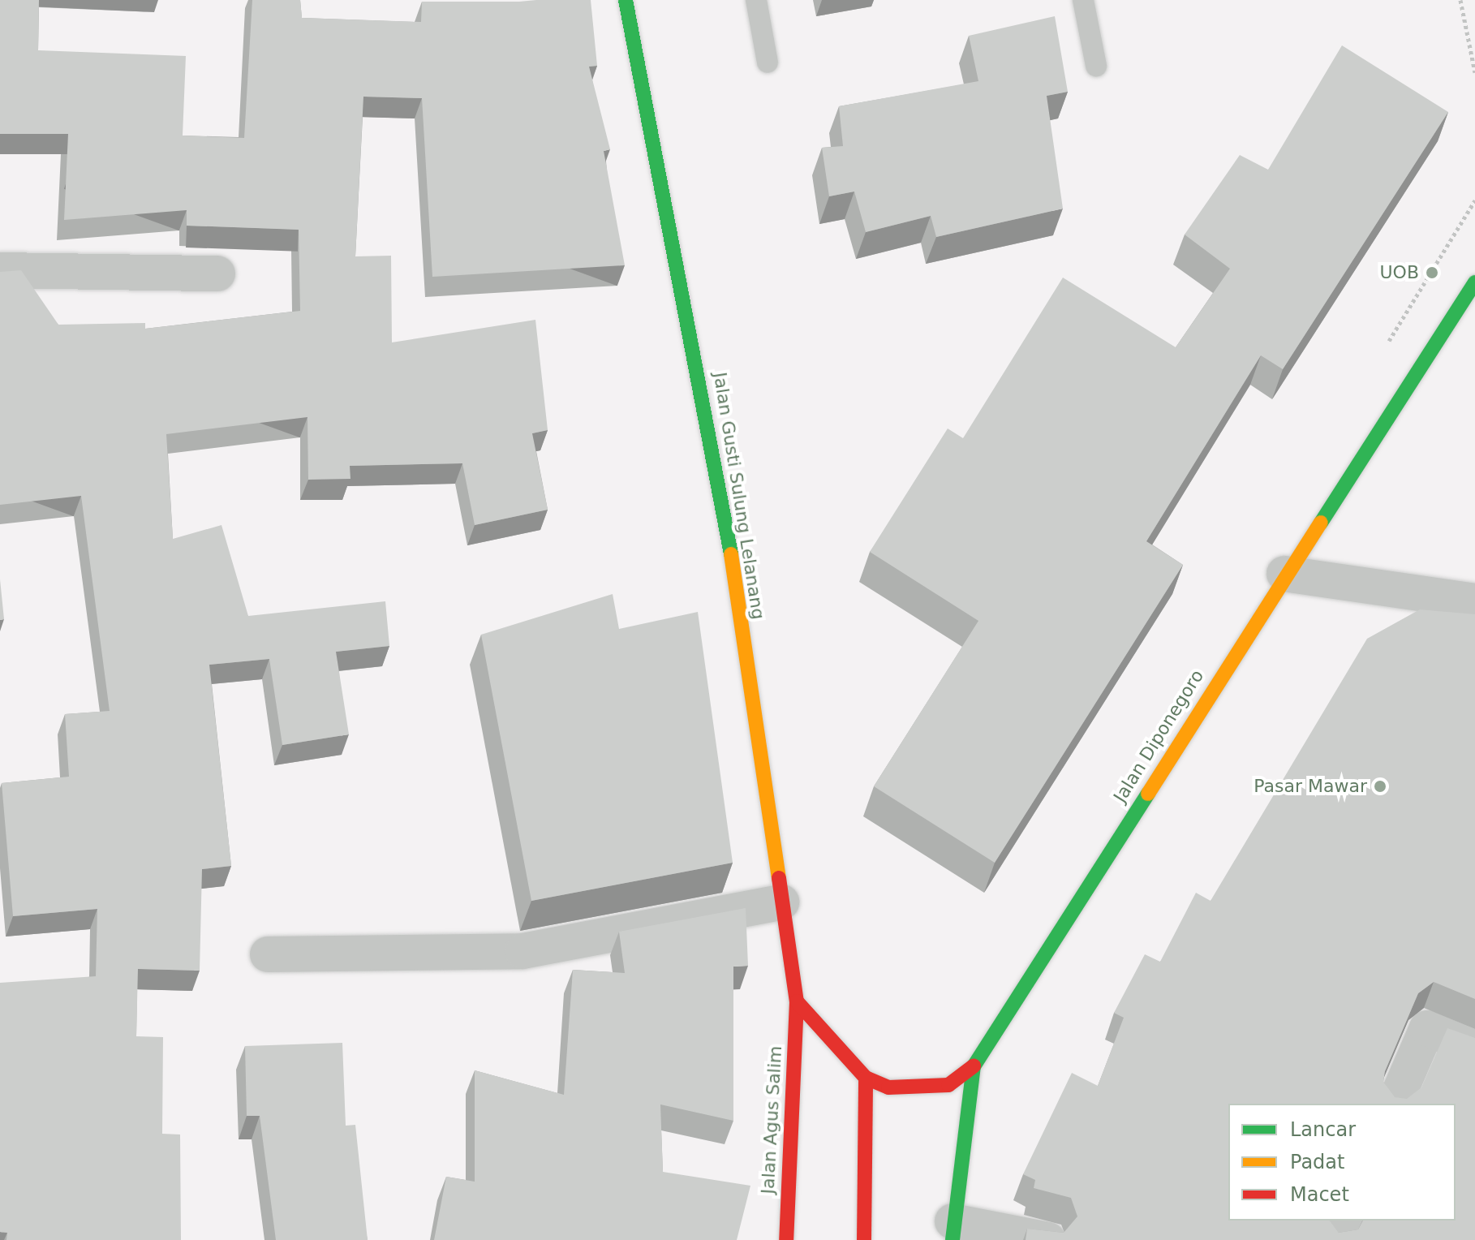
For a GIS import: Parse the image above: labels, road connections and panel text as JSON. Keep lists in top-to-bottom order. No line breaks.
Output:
{"streets":{"street":["Jalan Gusti Sulung Lelanang","Jalan Diponegoro","Jalan Agus Salim"]},"crossings":[["Jalan Gusti Sulung Lelanang","Jalan Agus Salim"]],"places":["UOB","Pasar Mawar"],"legend":["Lancar","Padat","Macet"]}
